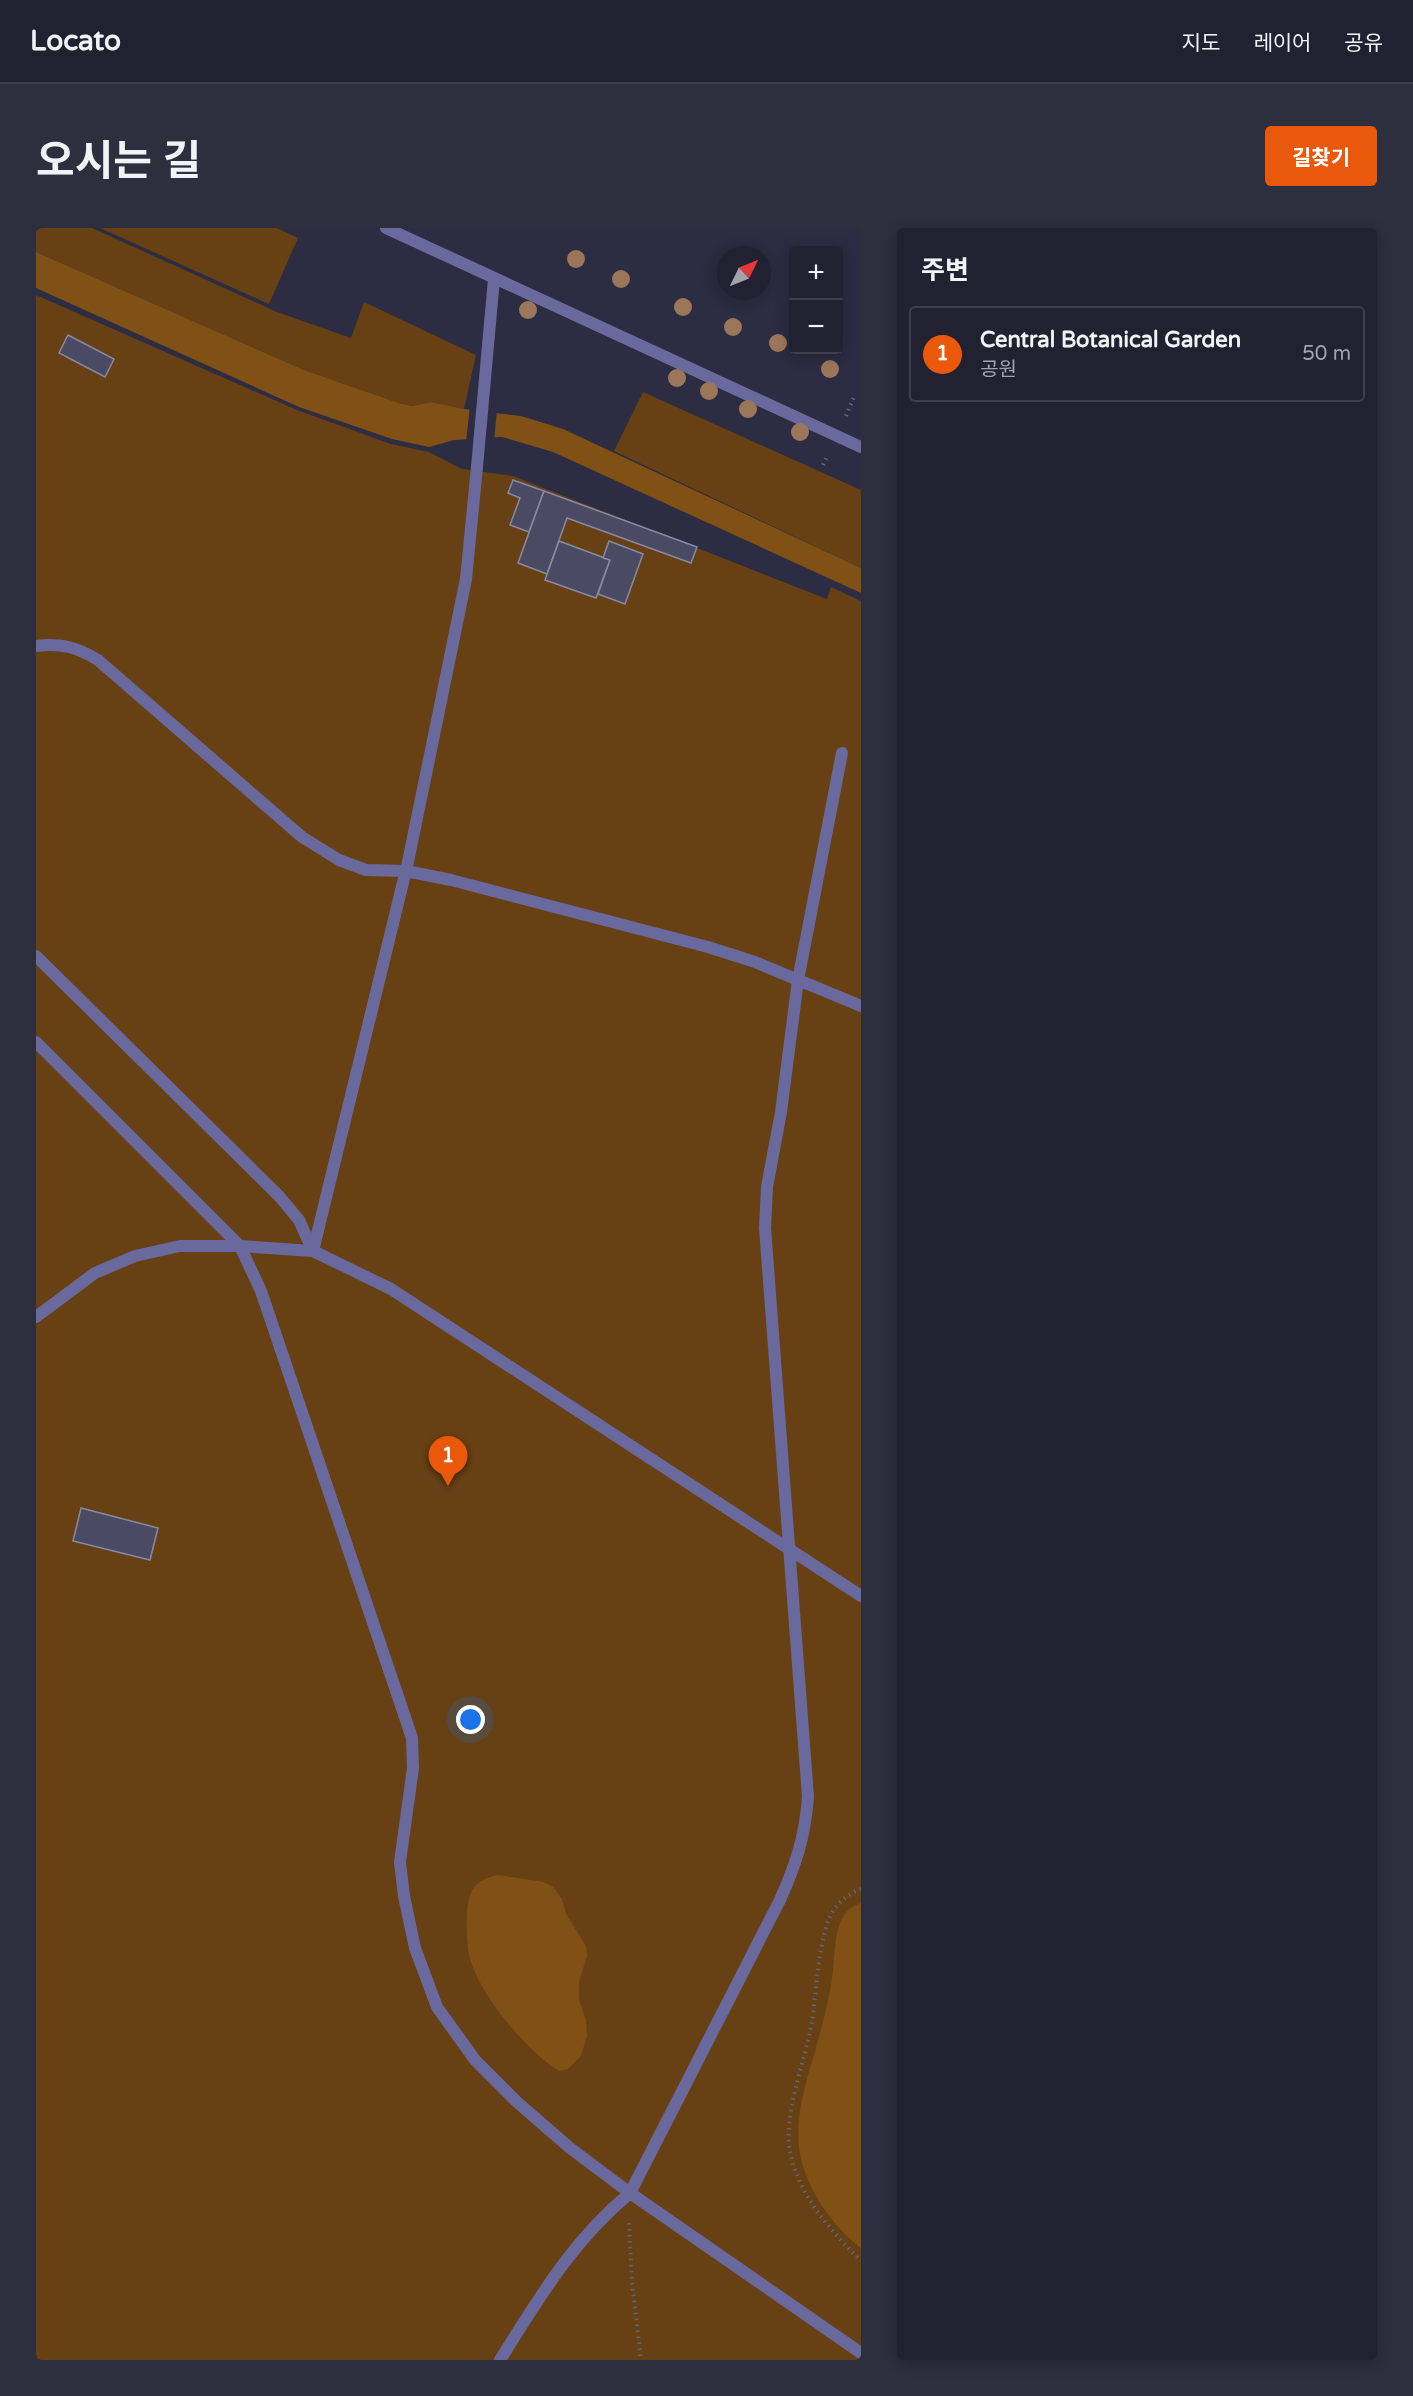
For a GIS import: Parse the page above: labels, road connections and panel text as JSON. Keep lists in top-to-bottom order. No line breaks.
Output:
{"north":"top right","page":{"header":"Locato","nav":["지도","레이어","공유"],"title":"오시는 길","buttons":"길찾기","heading":"주변","map_buttons":["+","−"],"list":[{"mark":"1","name":"Central Botanical Garden","note":"공원","value":"50 m"}],"pins":"1"}}
